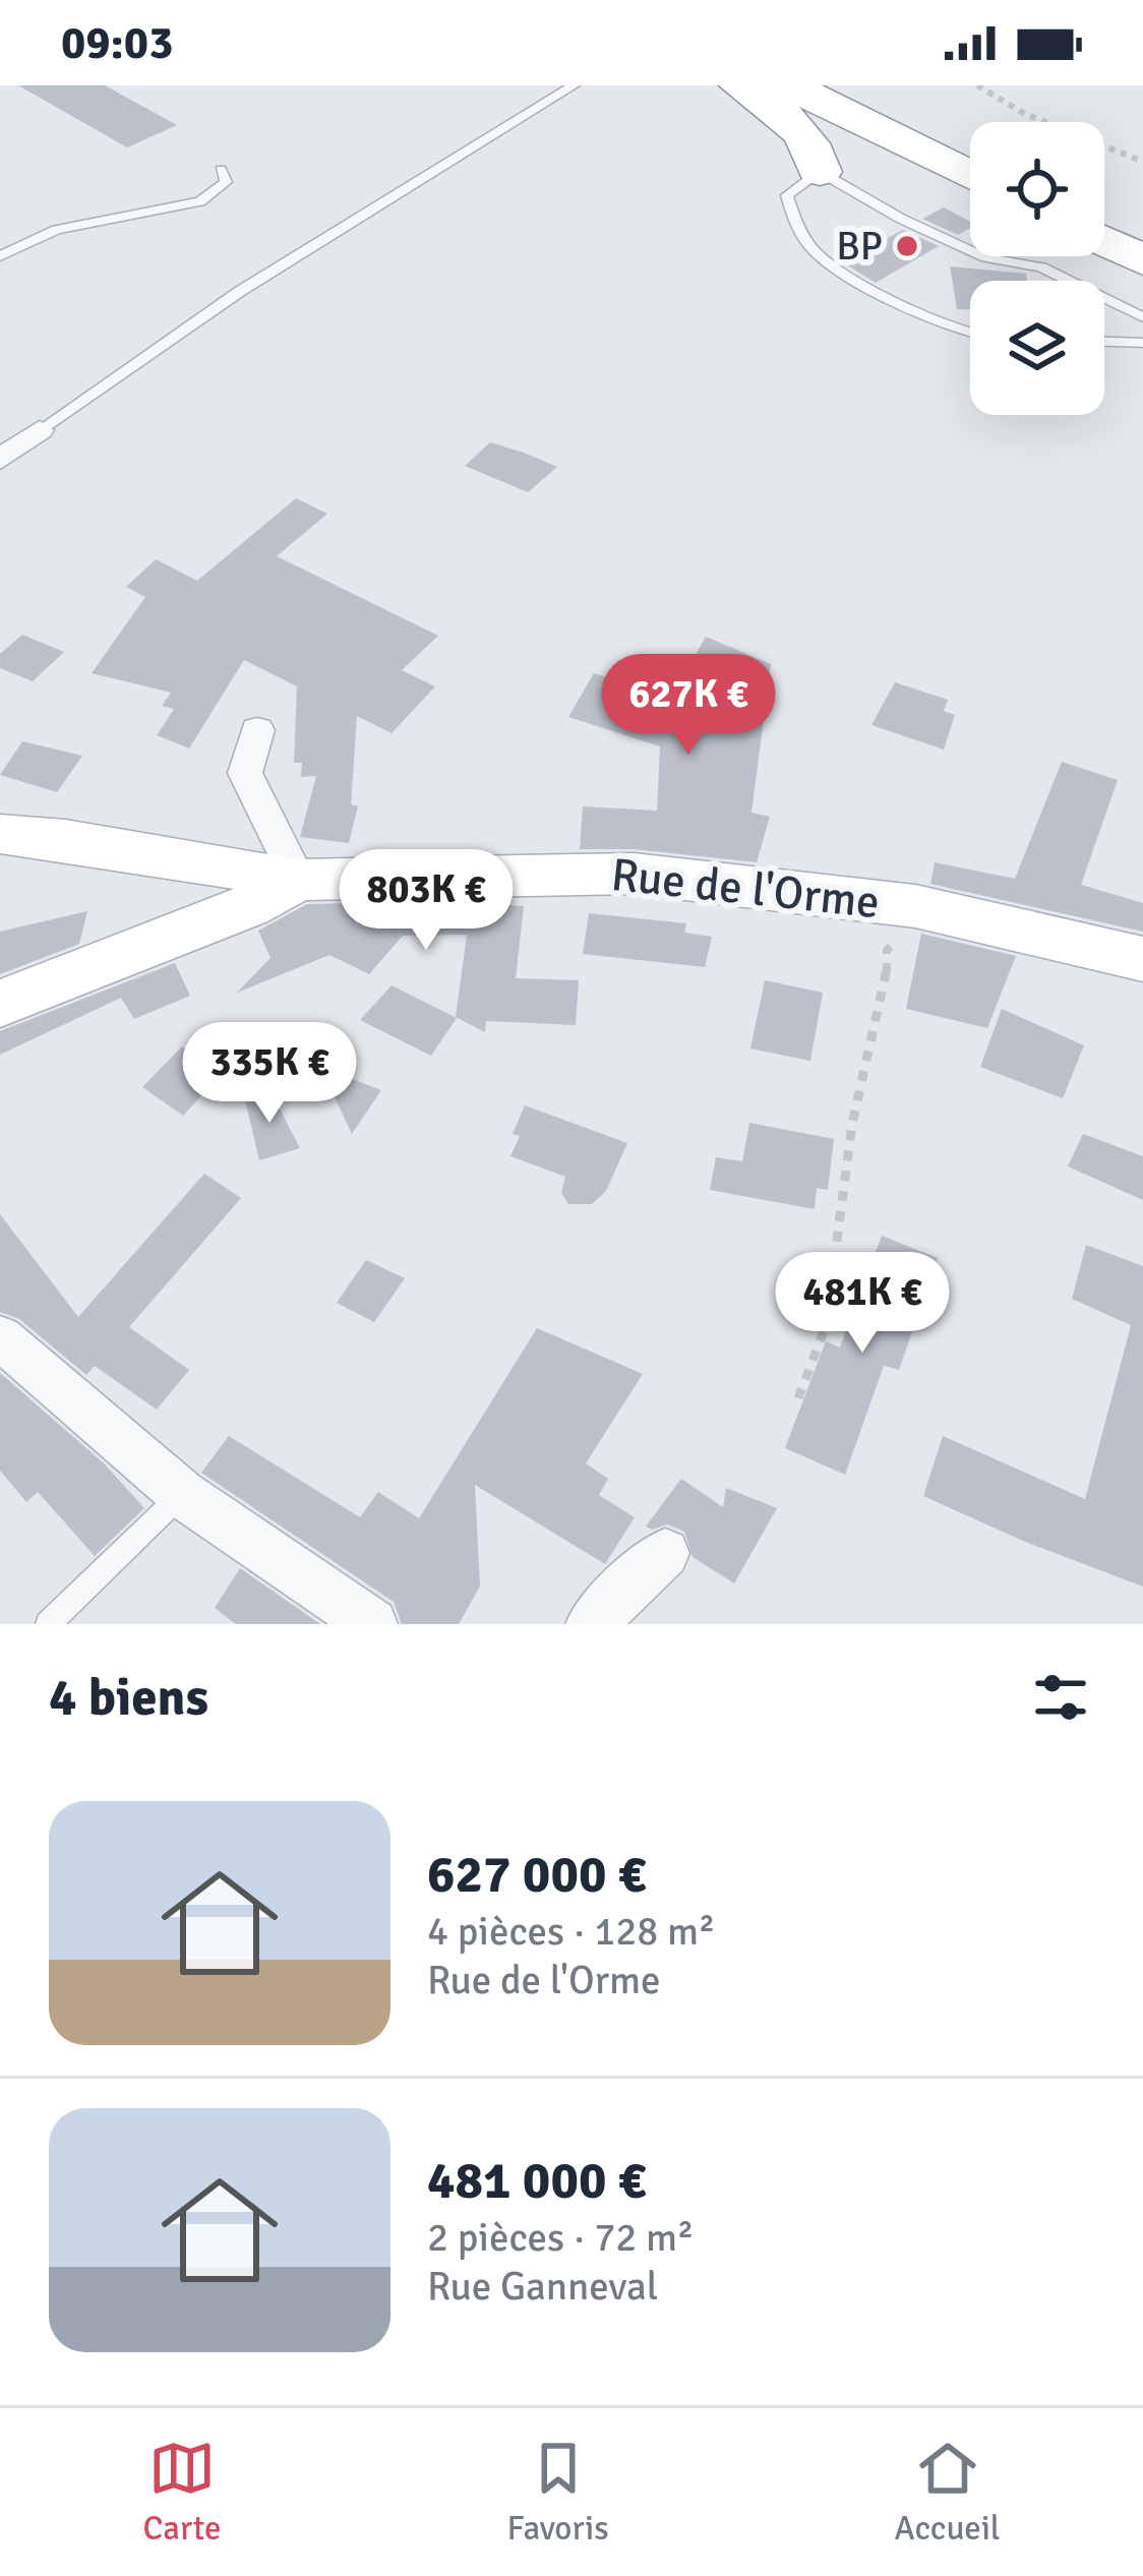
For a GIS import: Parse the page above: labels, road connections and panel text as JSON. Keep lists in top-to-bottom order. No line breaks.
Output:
{"streets":{"street":["Rue de l'Orme"]},"places":["BP"],"page":{"status":"09:03","price":["627K €","803K €","335K €","481K €"],"heading":"4 biens","list":[{"name":"627 000 €","note":"4 pièces · 128 m² · Rue de l'Orme"},{"name":"481 000 €","note":"2 pièces · 72 m² · Rue Ganneval"}],"tabs":["Carte","Favoris","Accueil"]}}
